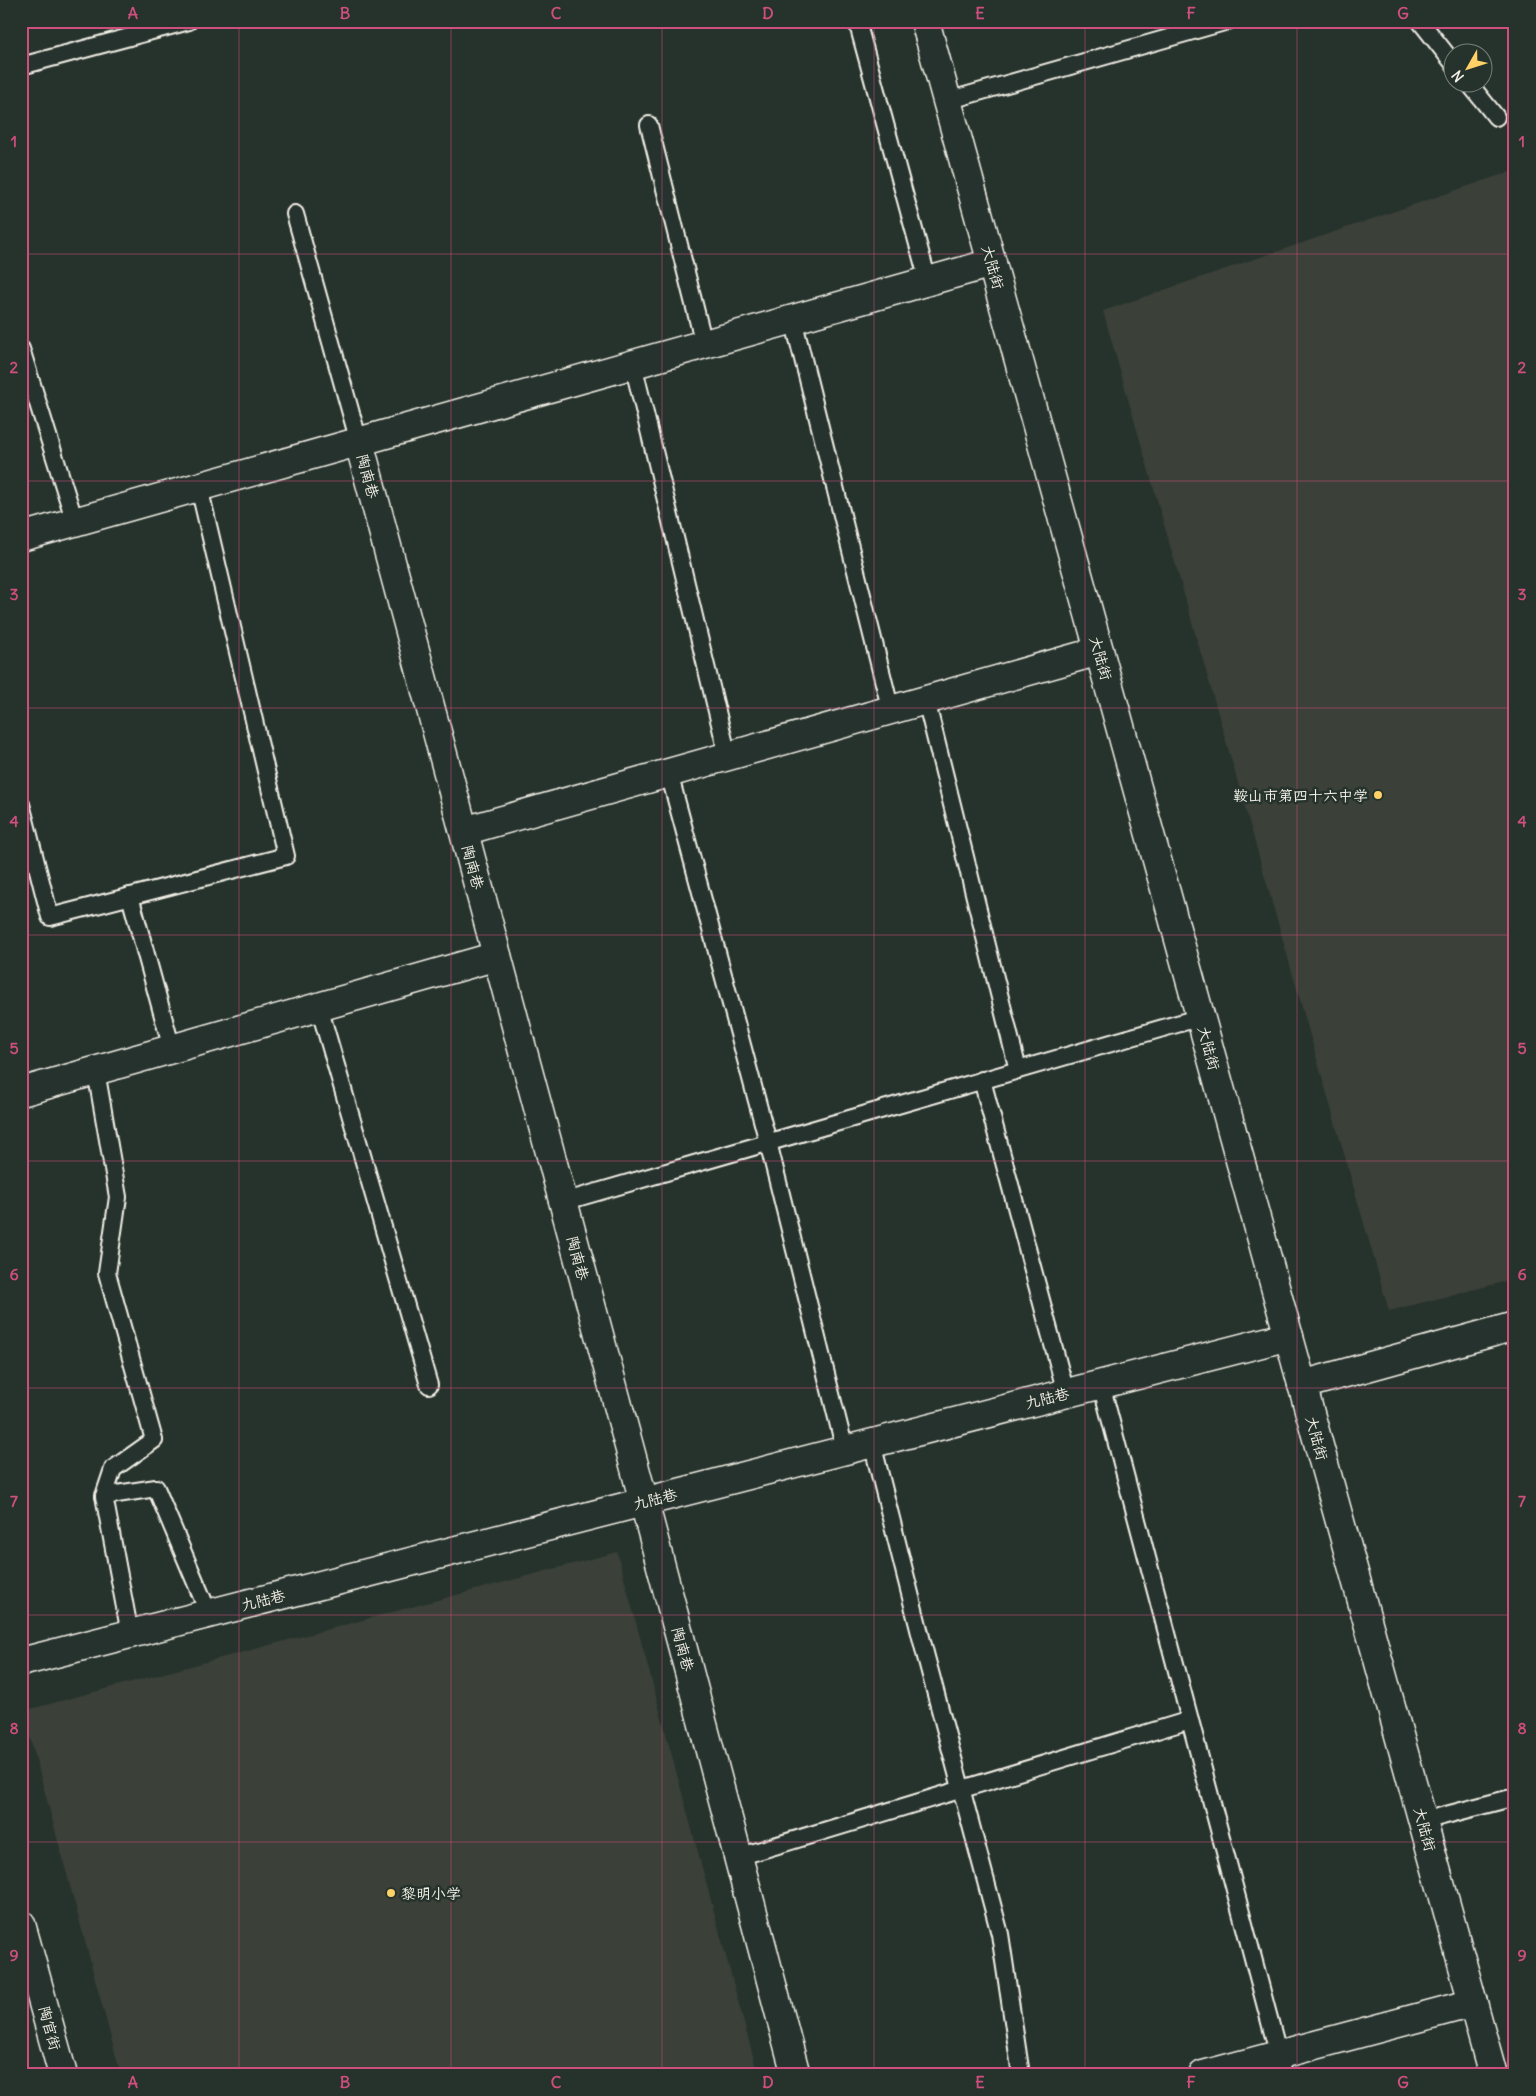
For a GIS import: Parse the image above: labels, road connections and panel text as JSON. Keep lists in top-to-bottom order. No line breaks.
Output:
{"streets":{"street":["大陆街","陶南巷","九陆巷","陶官街"]},"crossings":[["大陆街","九陆巷"],["陶南巷","九陆巷"]],"places":["鞍山市第四十六中学","黎明小学"],"north":"bottom left","grid":{"columns":["A","B","C","D","E","F","G"],"rows":["1","2","3","4","5","6","7","8","9"]}}
